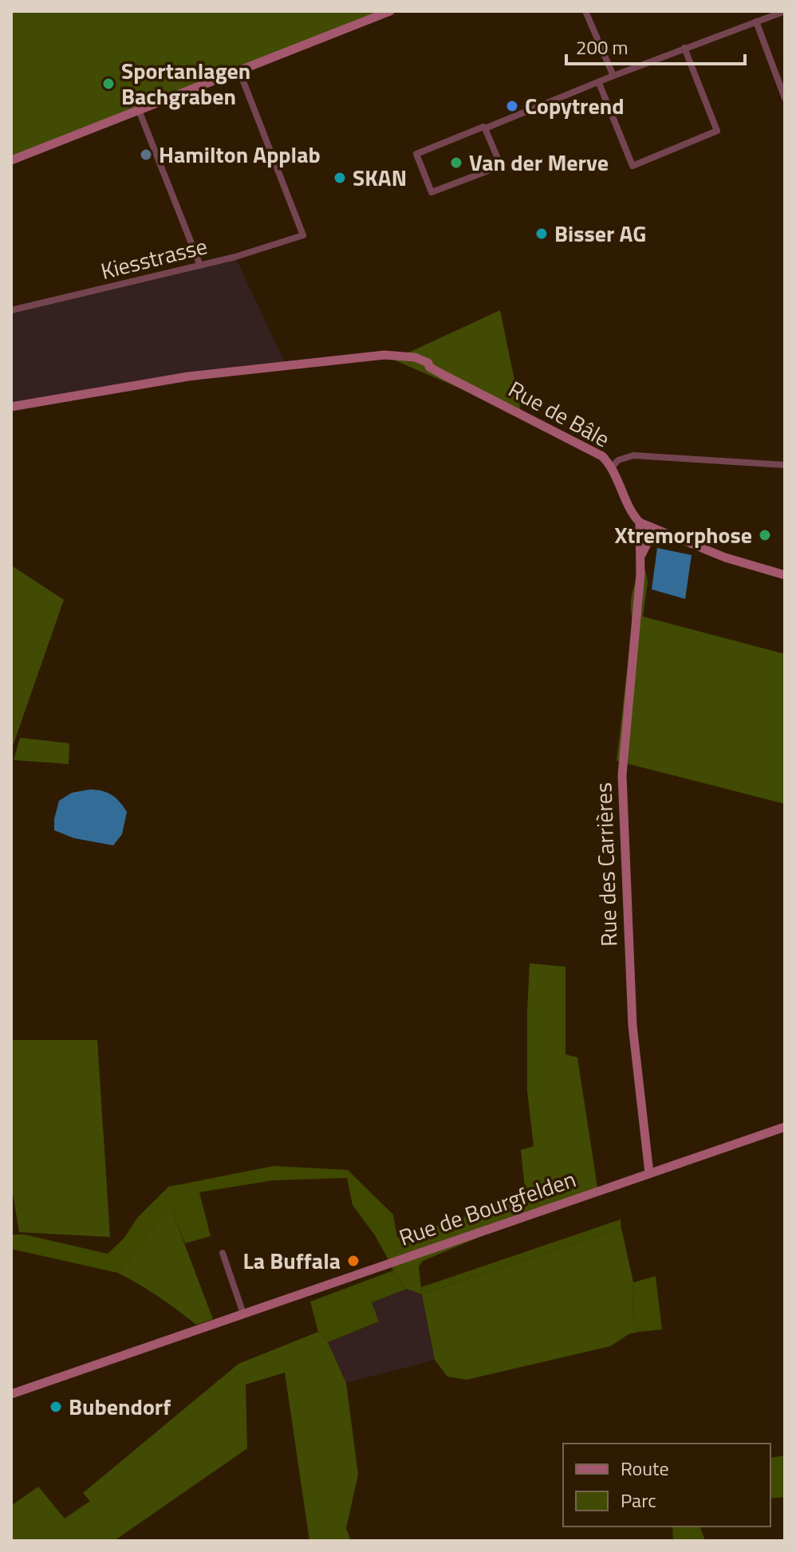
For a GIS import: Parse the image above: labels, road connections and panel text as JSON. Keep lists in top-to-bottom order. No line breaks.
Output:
{"streets":{"street":["Kiesstrasse","Rue de Bâle","Rue des Carrières","Rue de Bourgfelden"]},"crossings":[["Rue de Bâle","Rue des Carrières"],["Rue des Carrières","Rue de Bourgfelden"]],"places":["Sportanlagen Bachgraben","Copytrend","Hamilton Applab","Van der Merve","SKAN","Bisser AG","Xtremorphose","La Buffala","Bubendorf"],"legend":["Route","Parc"],"scale_bar":"200 m"}
